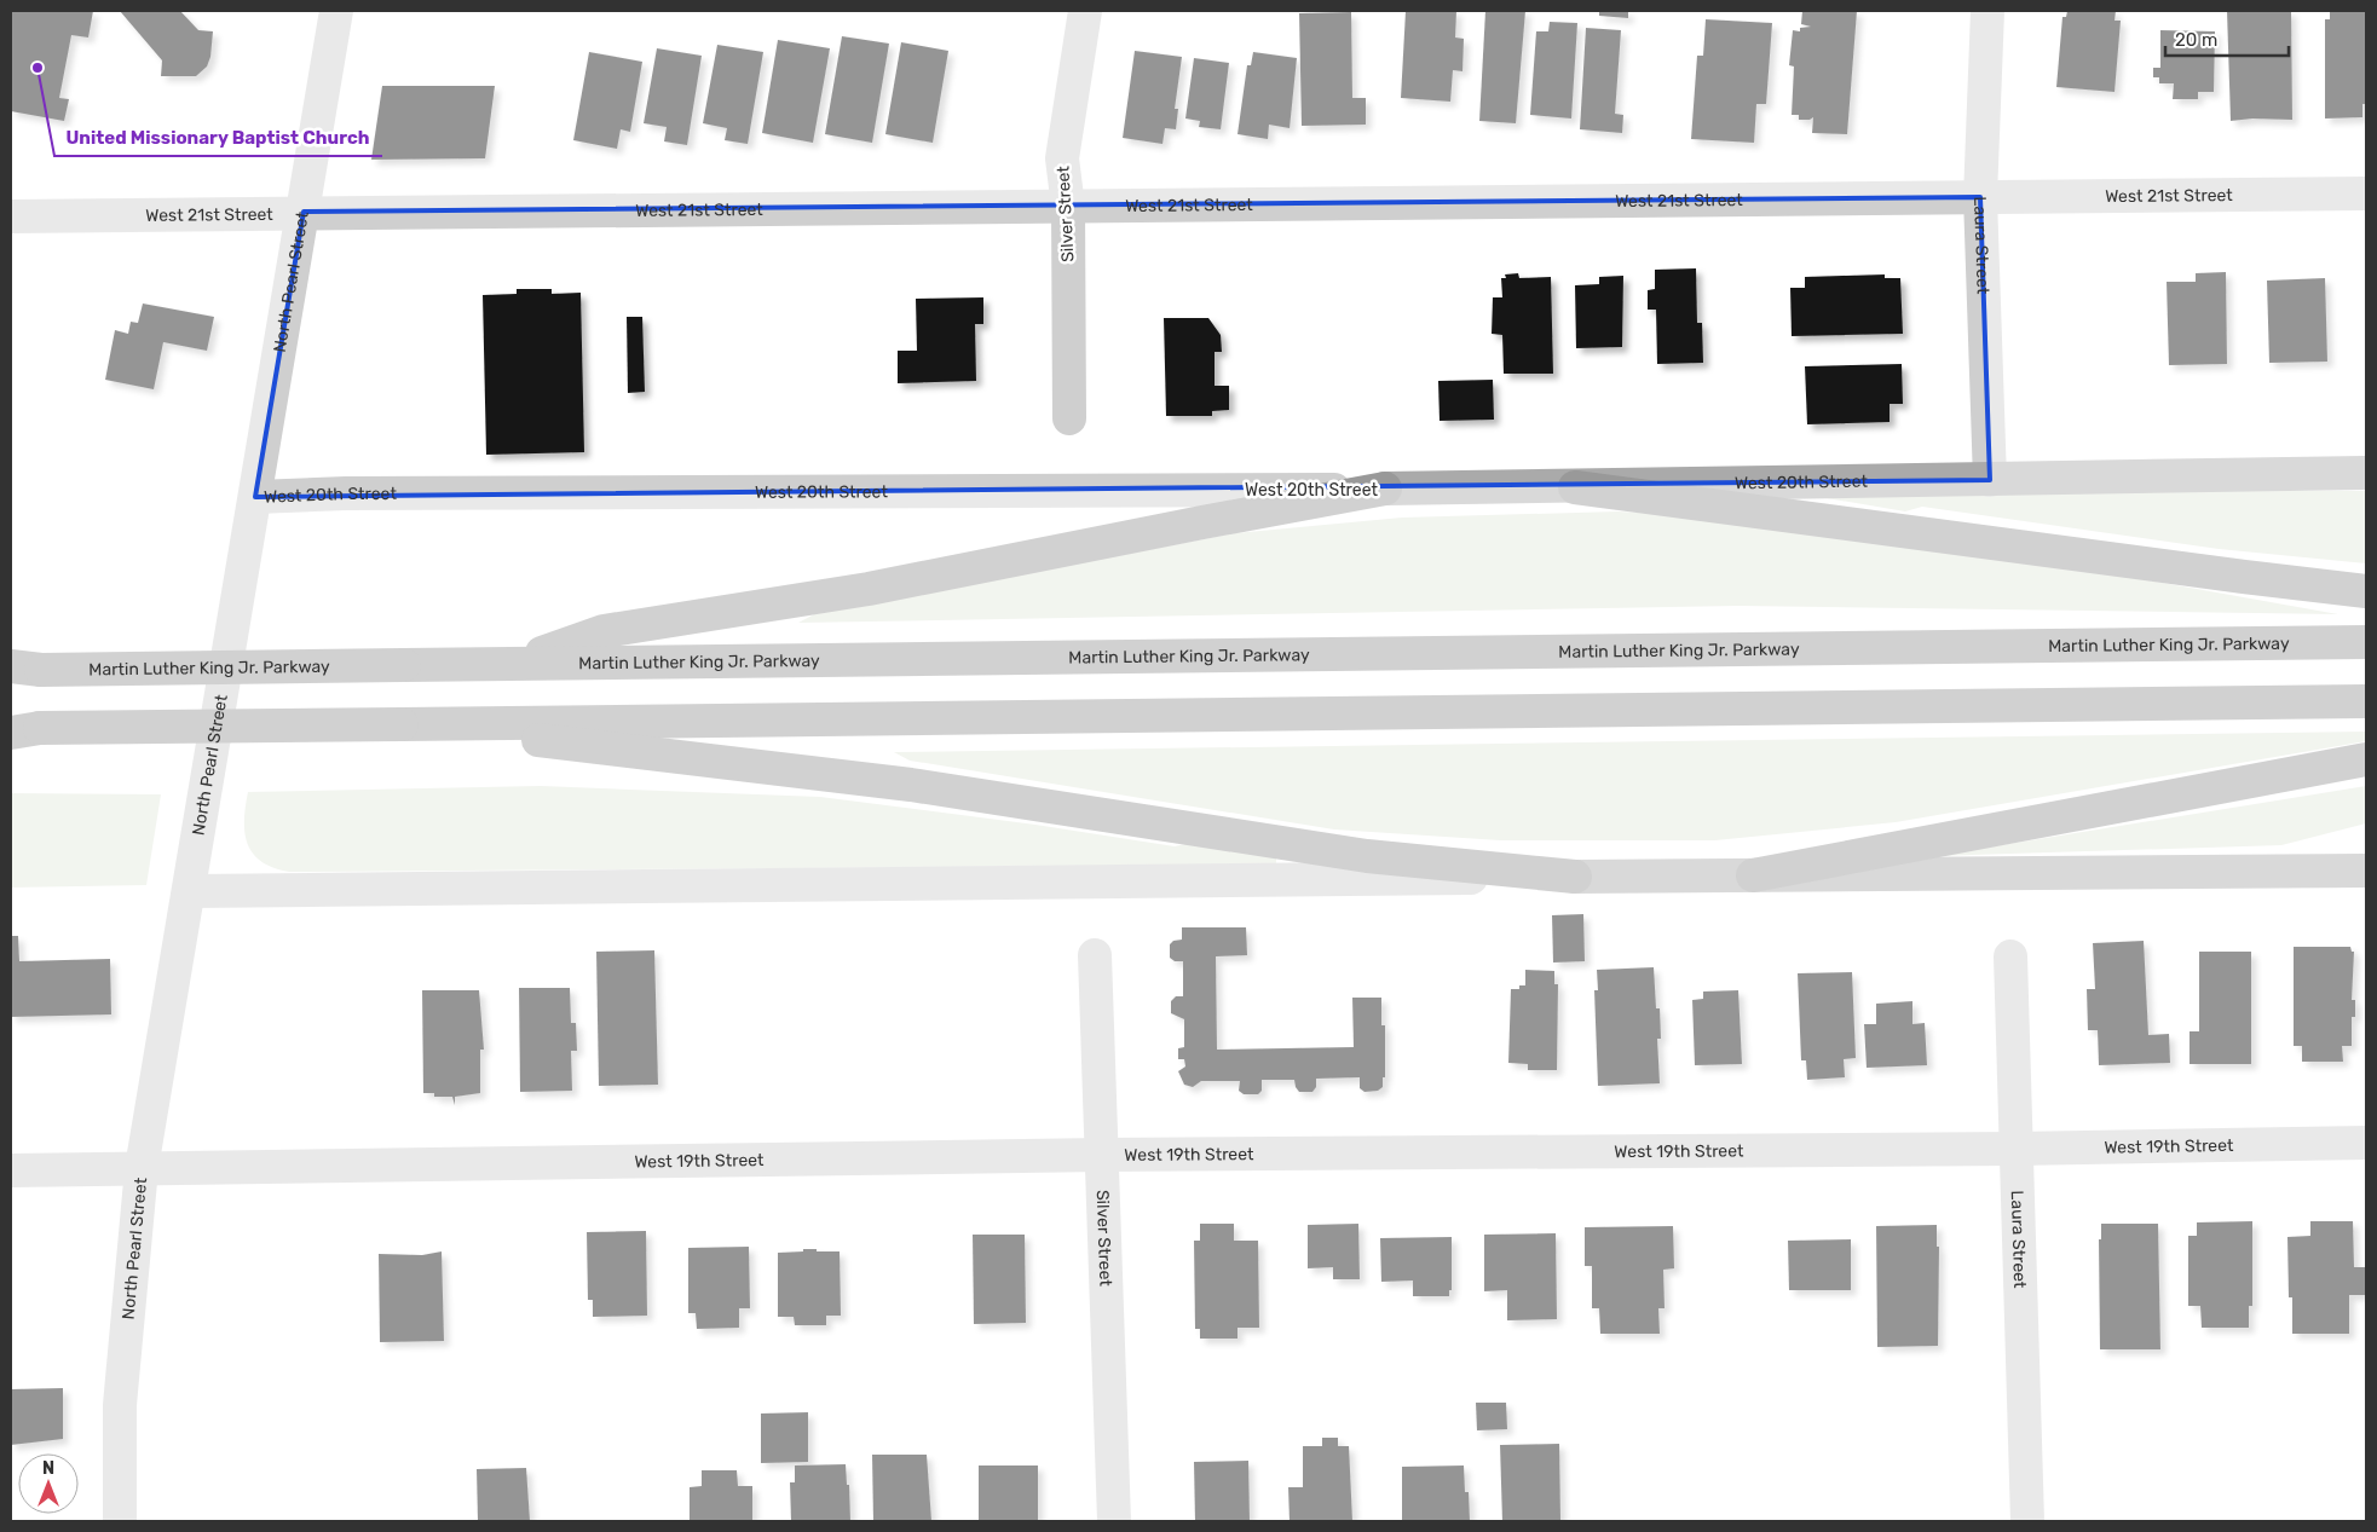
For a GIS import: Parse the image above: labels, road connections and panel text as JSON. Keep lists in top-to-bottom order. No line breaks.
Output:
{"streets":{"highway":["Martin Luther King Jr. Parkway"],"main road":["West 20th Street"],"street":["West 21st Street","Silver Street","Laura Street","North Pearl Street","West 19th Street"]},"crossings":[["West 21st Street","Silver Street"],["West 21st Street","Laura Street"],["West 21st Street","North Pearl Street"],["Silver Street","West 19th Street"],["Laura Street","West 20th Street"],["Laura Street","West 19th Street"],["North Pearl Street","West 20th Street"],["North Pearl Street","West 19th Street"]],"places":["United Missionary Baptist Church"],"scale_bar":"20 m","north":"top"}
